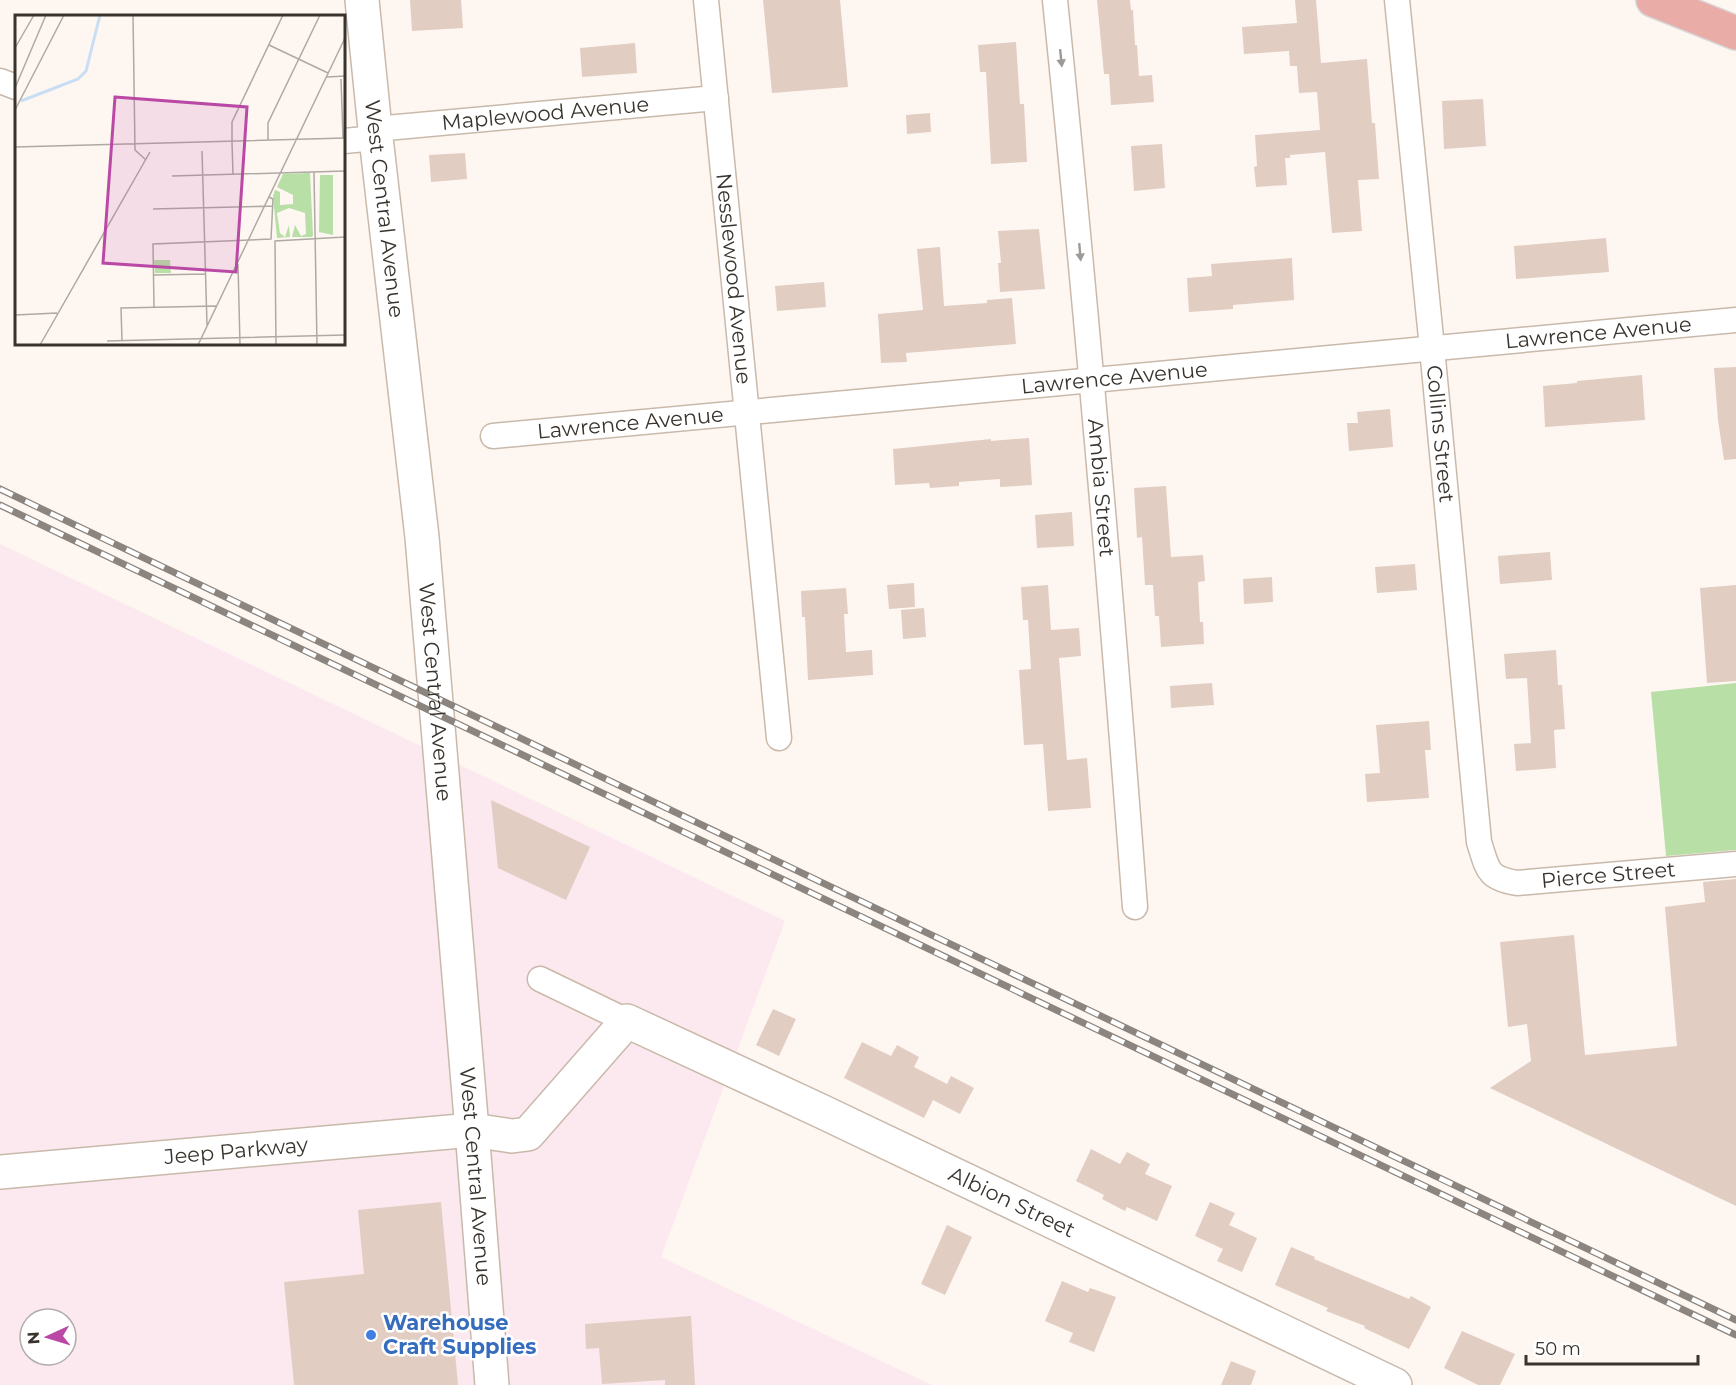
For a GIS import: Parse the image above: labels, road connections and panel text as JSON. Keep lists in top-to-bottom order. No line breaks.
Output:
{"streets":{"street":["Maplewood Avenue","West Central Avenue","Nesslewood Avenue","Lawrence Avenue","Collins Street","Ambia Street","Pierce Street","Jeep Parkway","Albion Street"]},"crossings":[["Maplewood Avenue","West Central Avenue"],["Maplewood Avenue","Nesslewood Avenue"],["West Central Avenue","Jeep Parkway"],["Nesslewood Avenue","Lawrence Avenue"],["Lawrence Avenue","Collins Street"],["Lawrence Avenue","Ambia Street"],["Collins Street","Pierce Street"]],"one_way":["Ambia Street"],"places":["Warehouse Craft Supplies"],"scale_bar":"50 m","north":"left"}
